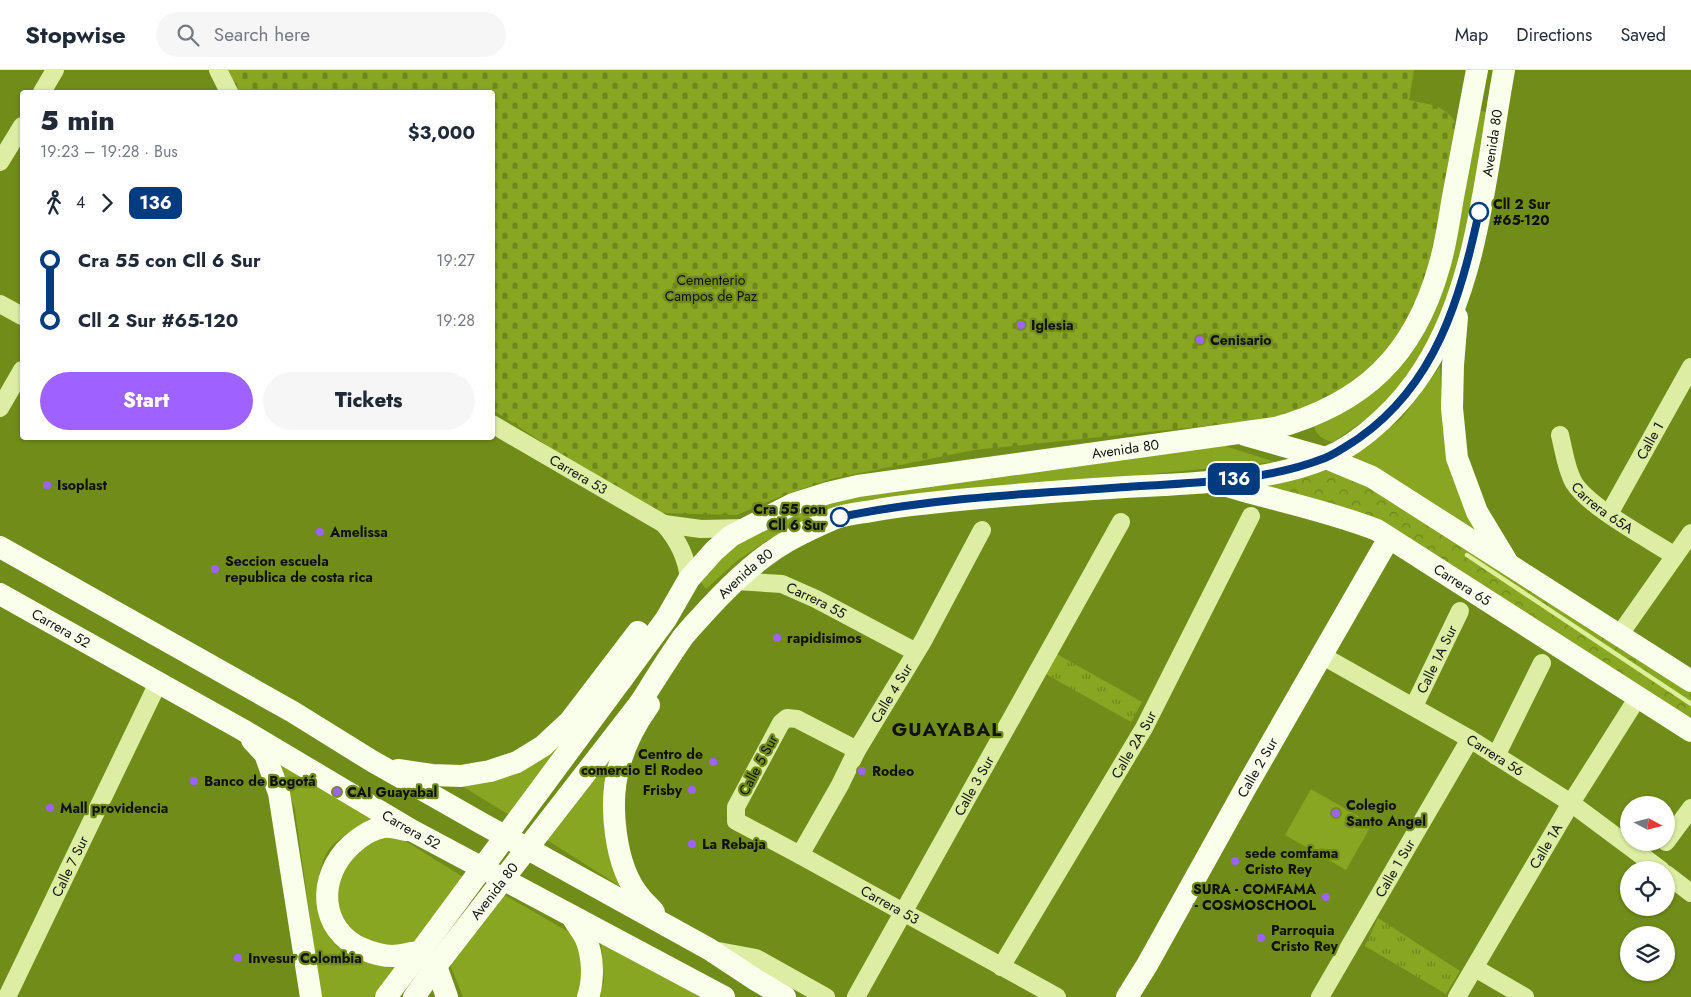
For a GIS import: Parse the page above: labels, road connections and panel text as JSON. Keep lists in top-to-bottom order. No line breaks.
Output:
{"streets":{"main road":["Avenida 80","Carrera 65","Carrera 52","Calle 2 Sur"],"street":["Calle 1","Carrera 53","Carrera 65A","Carrera 55","Calle 1A Sur","Calle 4 Sur","Calle 2A Sur","Carrera 56","Calle 5 Sur","Calle 3 Sur","Calle 1A","Calle 7 Sur","Calle 1 Sur"]},"crossings":[["Avenida 80","Carrera 53"],["Avenida 80","Carrera 65"],["Avenida 80","Carrera 55"],["Calle 1","Carrera 65A"],["Carrera 53","Calle 4 Sur"],["Carrera 53","Calle 2A Sur"],["Carrera 53","Calle 5 Sur"],["Carrera 53","Calle 3 Sur"],["Carrera 65","Calle 2 Sur"],["Carrera 65","Calle 1A"],["Carrera 55","Calle 4 Sur"],["Carrera 52","Calle 7 Sur"],["Calle 1A Sur","Carrera 56"],["Calle 4 Sur","Calle 5 Sur"],["Carrera 56","Calle 2 Sur"],["Carrera 56","Calle 1A"],["Carrera 56","Calle 1 Sur"]],"districts":["GUAYABAL"],"parks":["Cementerio Campos de Paz"],"places":["Cll 2 Sur #65-120","Iglesia","Cenisario","Isoplast","Cra 55 con Cll 6 Sur","Amelissa","Seccion escuela republica de costa rica","rapidisimos","Centro de comercio El Rodeo","Rodeo","Banco de Bogotá","Frisby","CAI Guayabal","Mall providencia","Colegio Santo Angel","La Rebaja","sede comfama Cristo Rey","SURA - COMFAMA - COSMOSCHOOL","Parroquia Cristo Rey","Invesur Colombia"],"lines":["bus line 136"],"north":"right","page":{"header":"Stopwise","search":"Search here","nav":["Map","Directions","Saved"],"on_map":"136","heading":["5 min","19:23 – 19:28 · Bus","$3,000"],"legs":["4","136"],"list":[{"name":"Cra 55 con Cll 6 Sur","value":"19:27"},{"name":"Cll 2 Sur #65-120","value":"19:28"}],"buttons":["Start","Tickets"]}}
